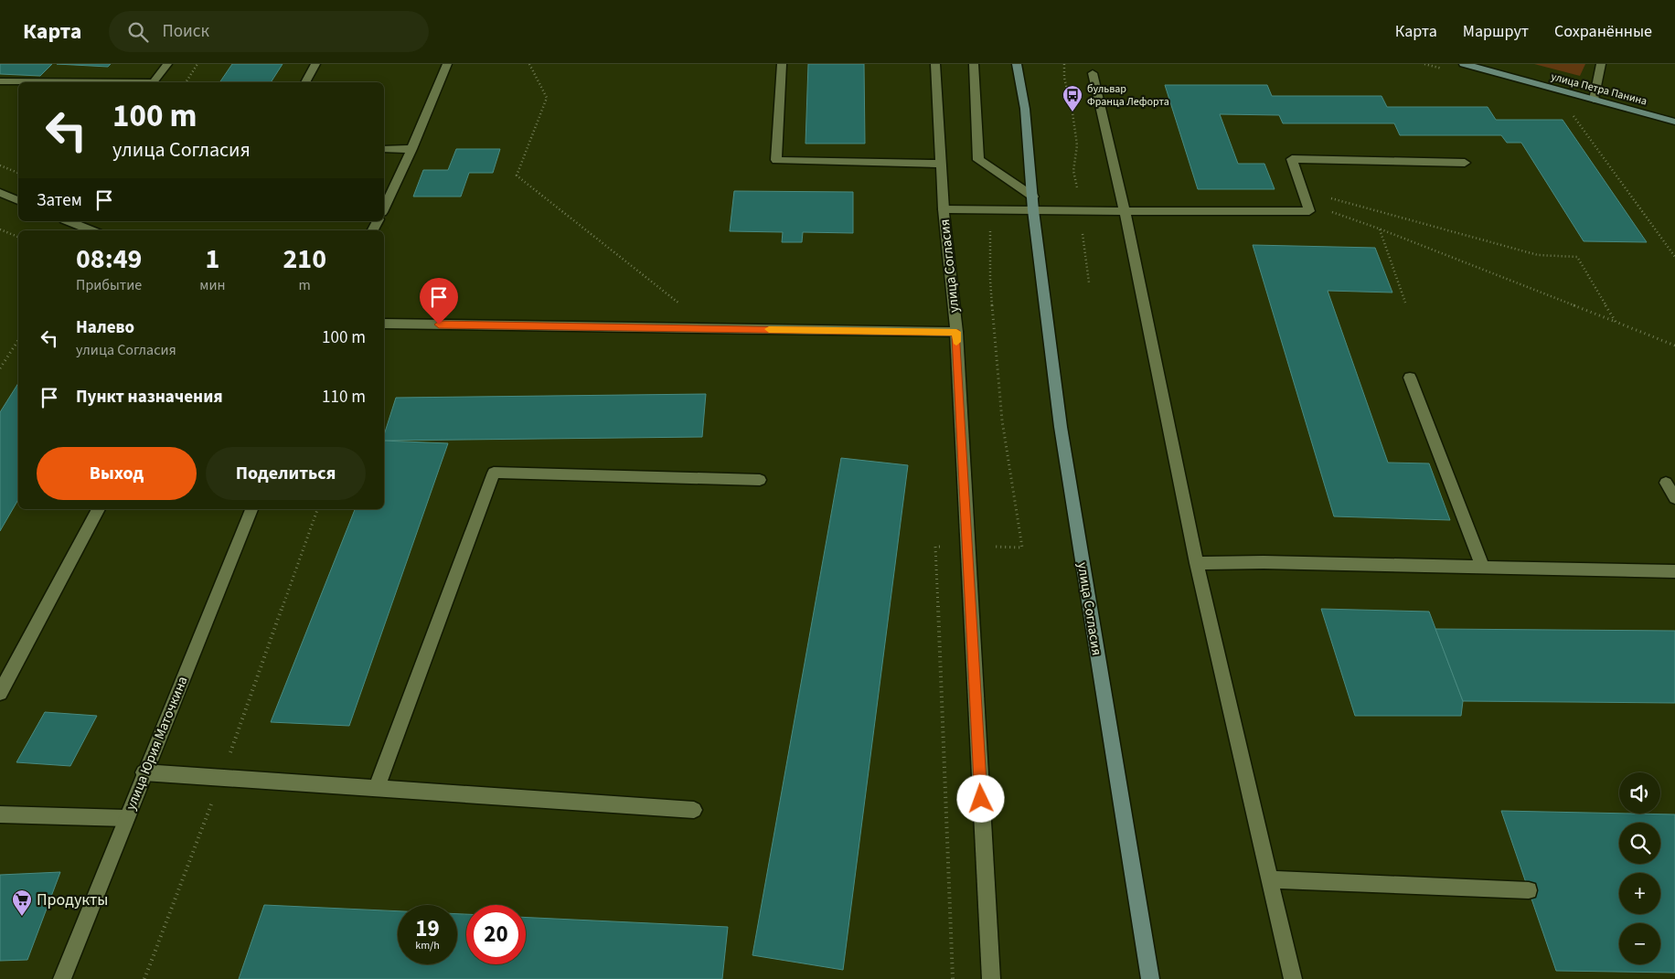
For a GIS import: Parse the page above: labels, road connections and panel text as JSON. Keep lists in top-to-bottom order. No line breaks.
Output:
{"streets":{"main road":["улица Петра Панина","улица Согласия"],"street":["улица Юрия Маточкина"]},"places":{"bus stop":["бульвар Франца Лефорта"],"supermarket":["Продукты"]},"page":{"header":"Карта","search":"Поиск","nav":["Карта","Маршрут","Сохранённые"],"turn":["100 m","улица Согласия"],"then":"Затем","eta":["08:49","Прибытие","1","мин","210","m"],"list":[{"name":"Налево","note":"улица Согласия","value":"100 m"},{"name":"Пункт назначения","value":"110 m"}],"buttons":["Выход","Поделиться"],"map_buttons":["+","−"],"speed":"19 km/h","limit":"20"}}
